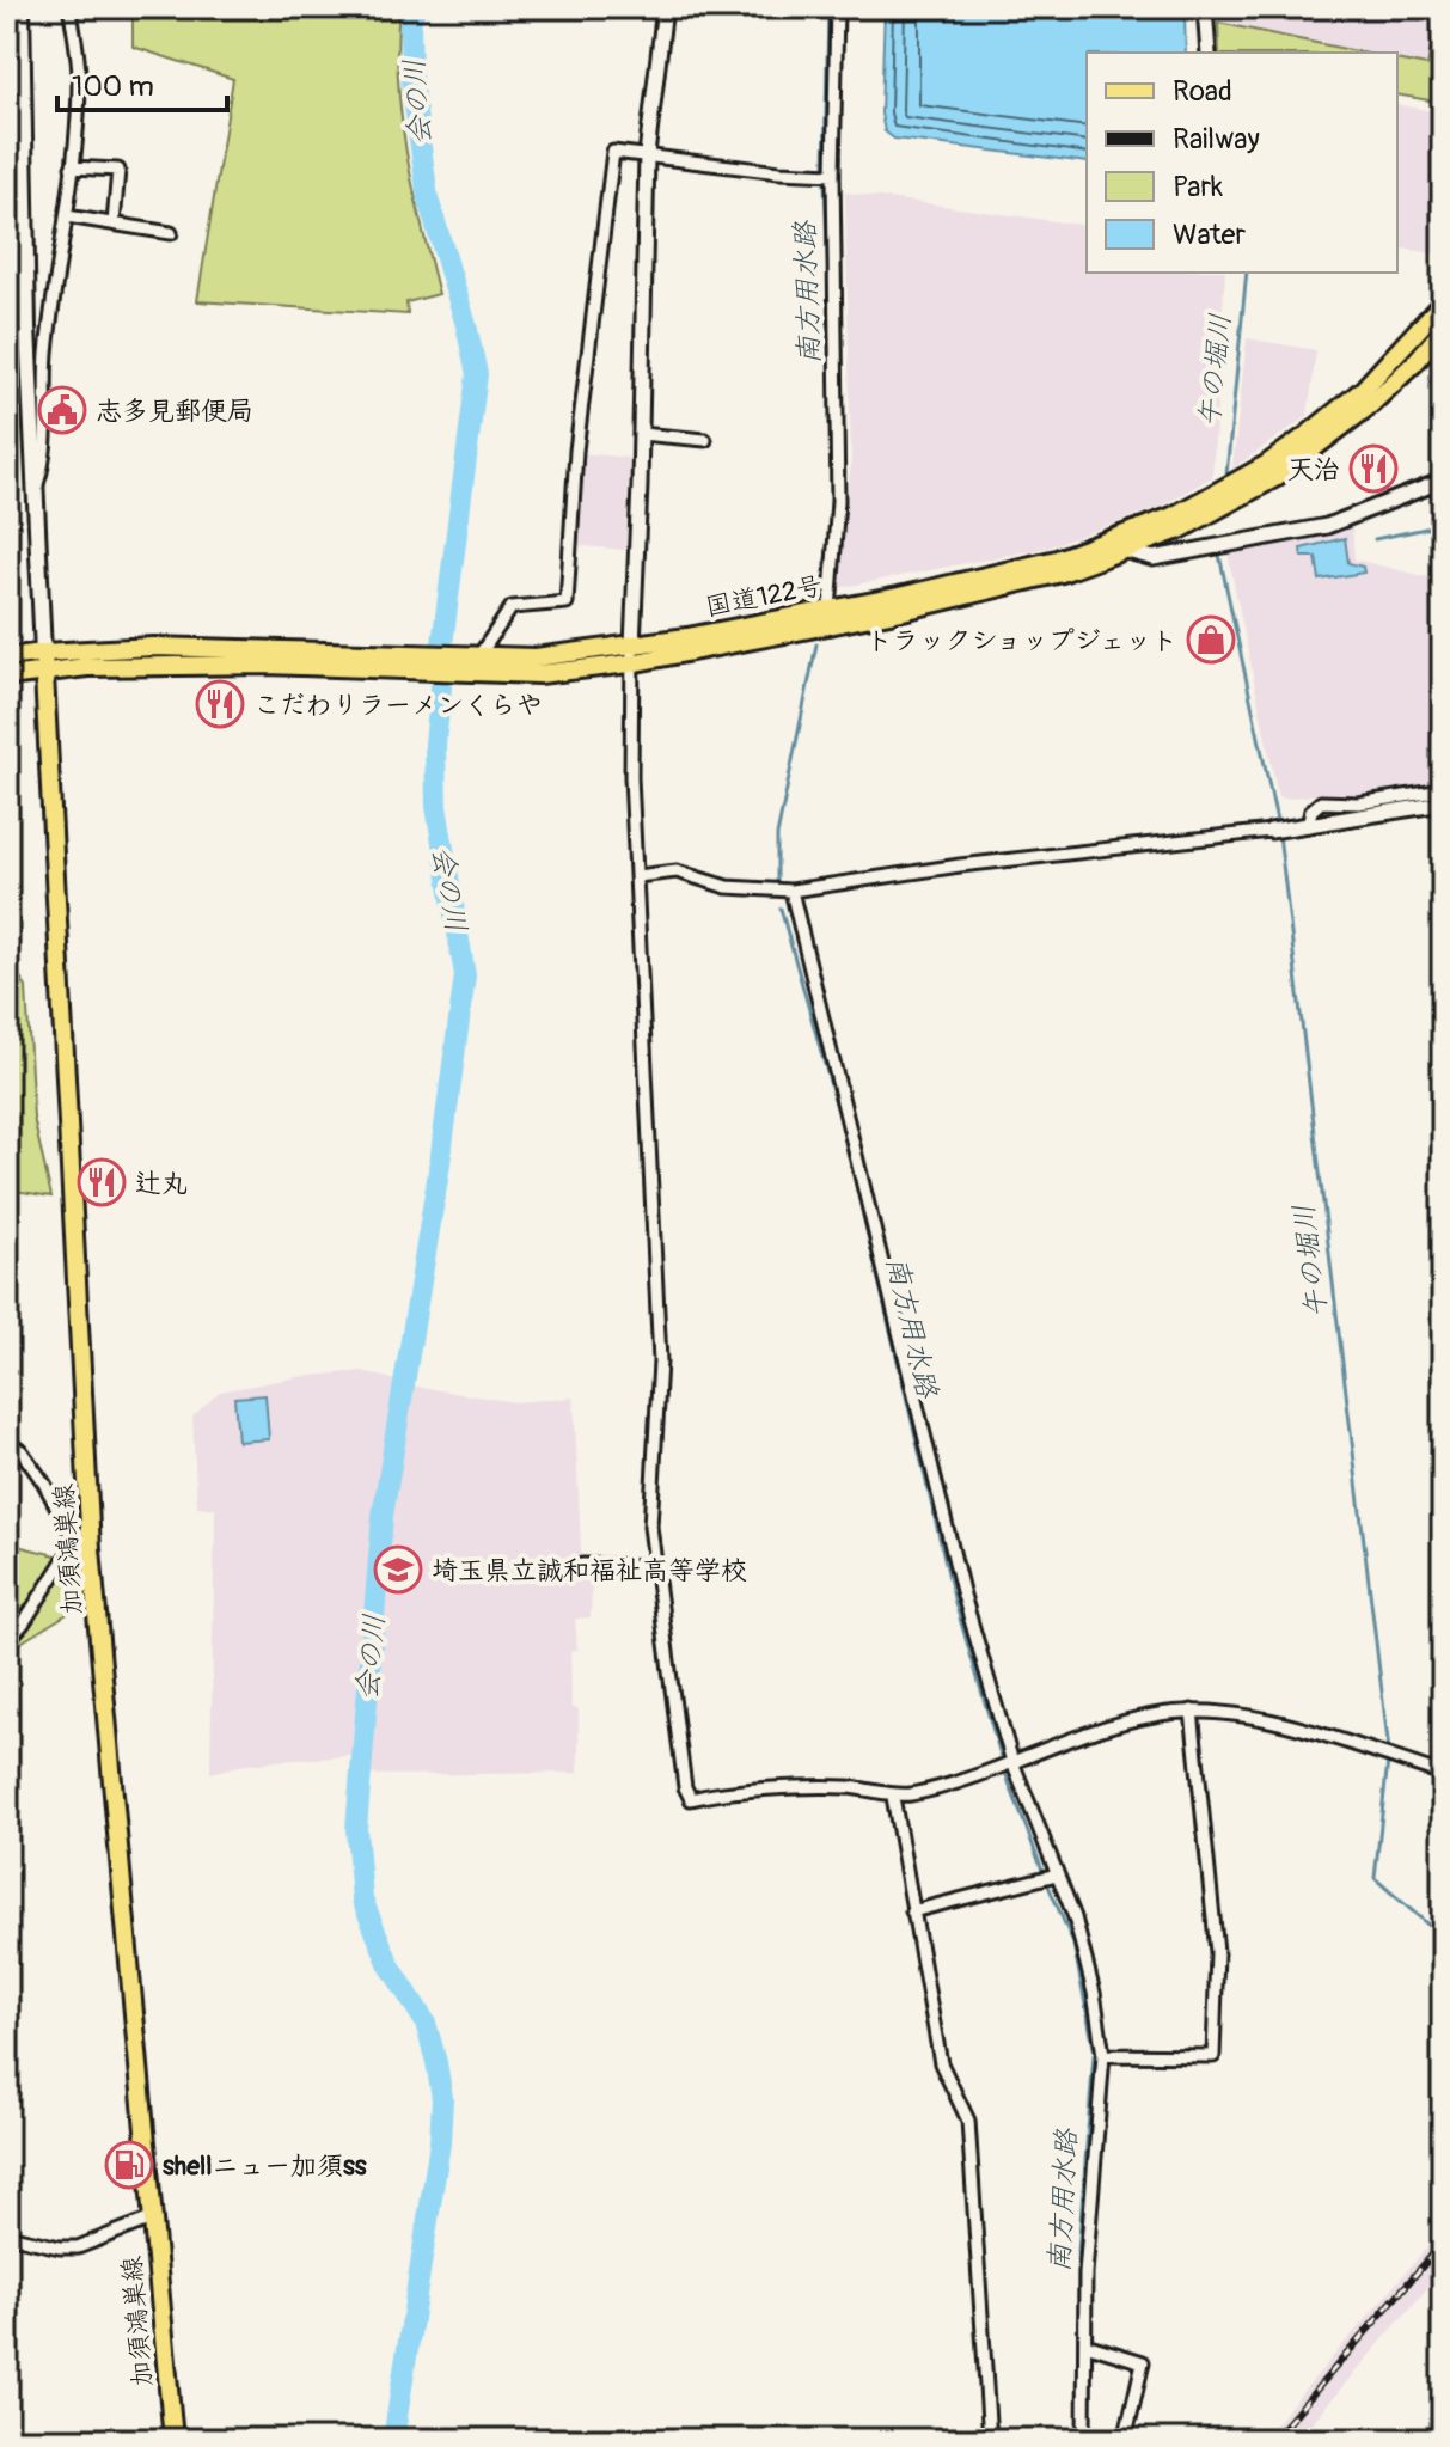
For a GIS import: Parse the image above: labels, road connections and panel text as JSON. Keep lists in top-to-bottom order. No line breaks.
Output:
{"streets":{"main road":["国道122号","加須鴻巣線"]},"crossings":[["国道122号","加須鴻巣線"]],"water":["会の川","南方用水路","午の堀川"],"places":{"public building":["志多見郵便局"],"restaurant":["天治","こだわりラーメンくらや","辻丸"],"shop":["トラックショップジェット"],"school or university":["埼玉県立誠和福祉高等学校"],"fuel station":["shellニュー加須ss"]},"legend":["Road","Railway","Park","Water"],"scale_bar":"100 m"}
